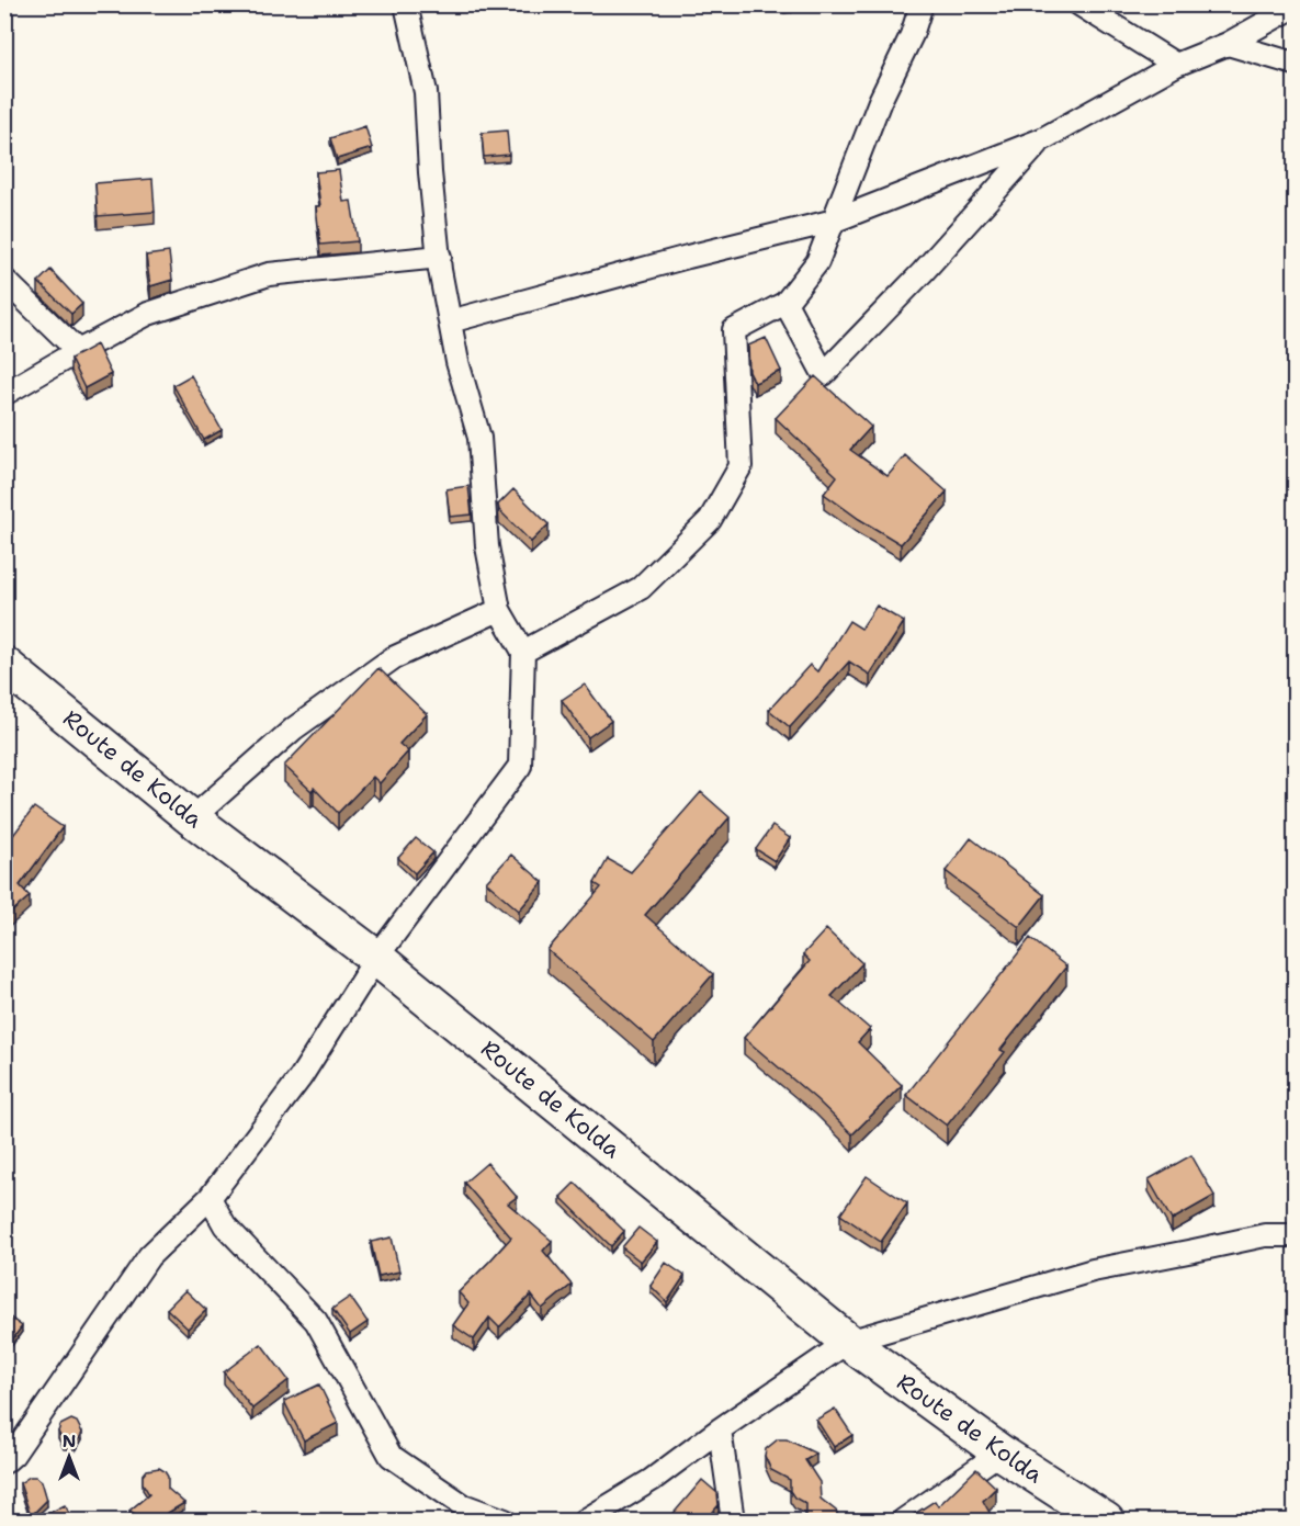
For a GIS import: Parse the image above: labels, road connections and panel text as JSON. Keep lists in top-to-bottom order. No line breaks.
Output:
{"streets":{"main road":["Route de Kolda"]},"north":"top"}
